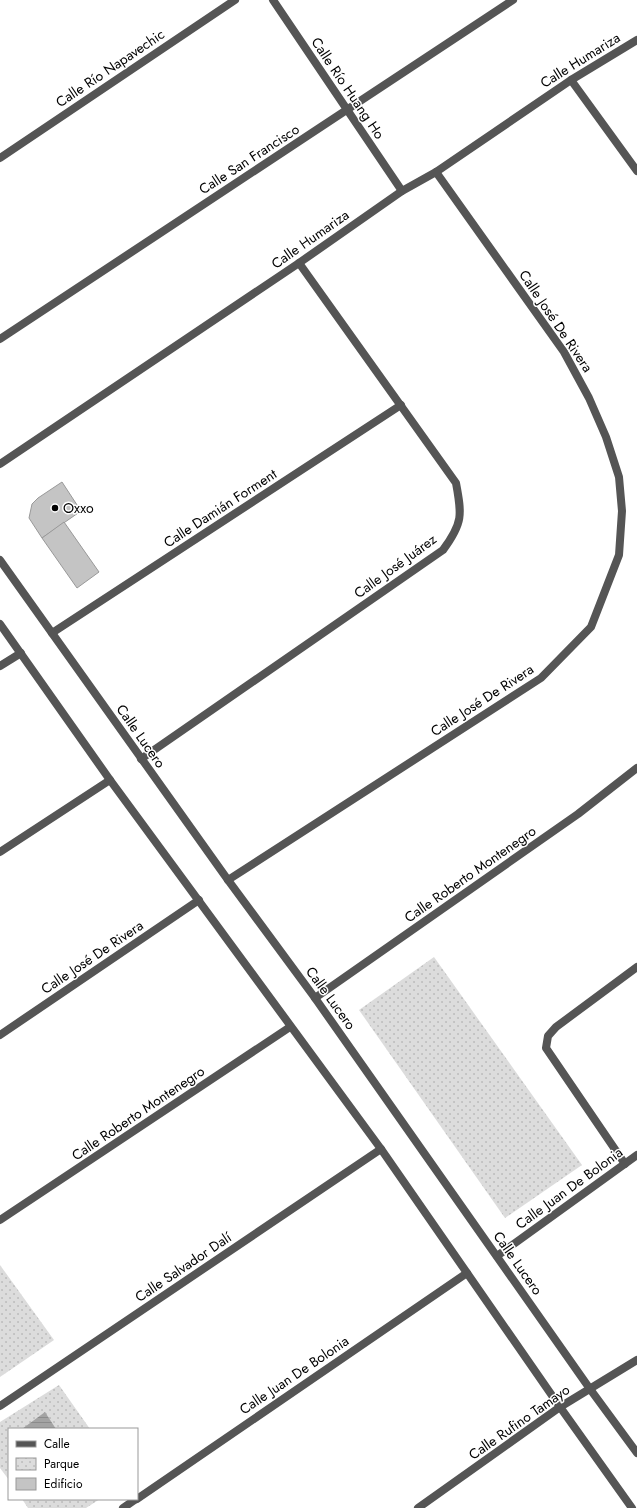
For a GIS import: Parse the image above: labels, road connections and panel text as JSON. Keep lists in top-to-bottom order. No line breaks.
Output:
{"streets":{"street":["Calle Humariza","Calle Río Napavechic","Calle Río Huang Ho","Calle San Francisco","Calle José De Rivera","Calle Damián Forment","Calle José Juárez","Calle Lucero","Calle Roberto Montenegro","Calle Juan De Bolonia","Calle Salvador Dalí","Calle Rufino Tamayo"]},"crossings":[["Calle Humariza","Calle Río Huang Ho"],["Calle Humariza","Calle José De Rivera"],["Calle Humariza","Calle José Juárez"],["Calle Río Huang Ho","Calle San Francisco"],["Calle José De Rivera","Calle Lucero"],["Calle Damián Forment","Calle José Juárez"],["Calle Damián Forment","Calle Lucero"],["Calle José Juárez","Calle Lucero"],["Calle Lucero","Calle Roberto Montenegro"],["Calle Lucero","Calle Juan De Bolonia"],["Calle Lucero","Calle Rufino Tamayo"]],"places":["Oxxo"],"legend":["Calle","Parque","Edificio"]}
